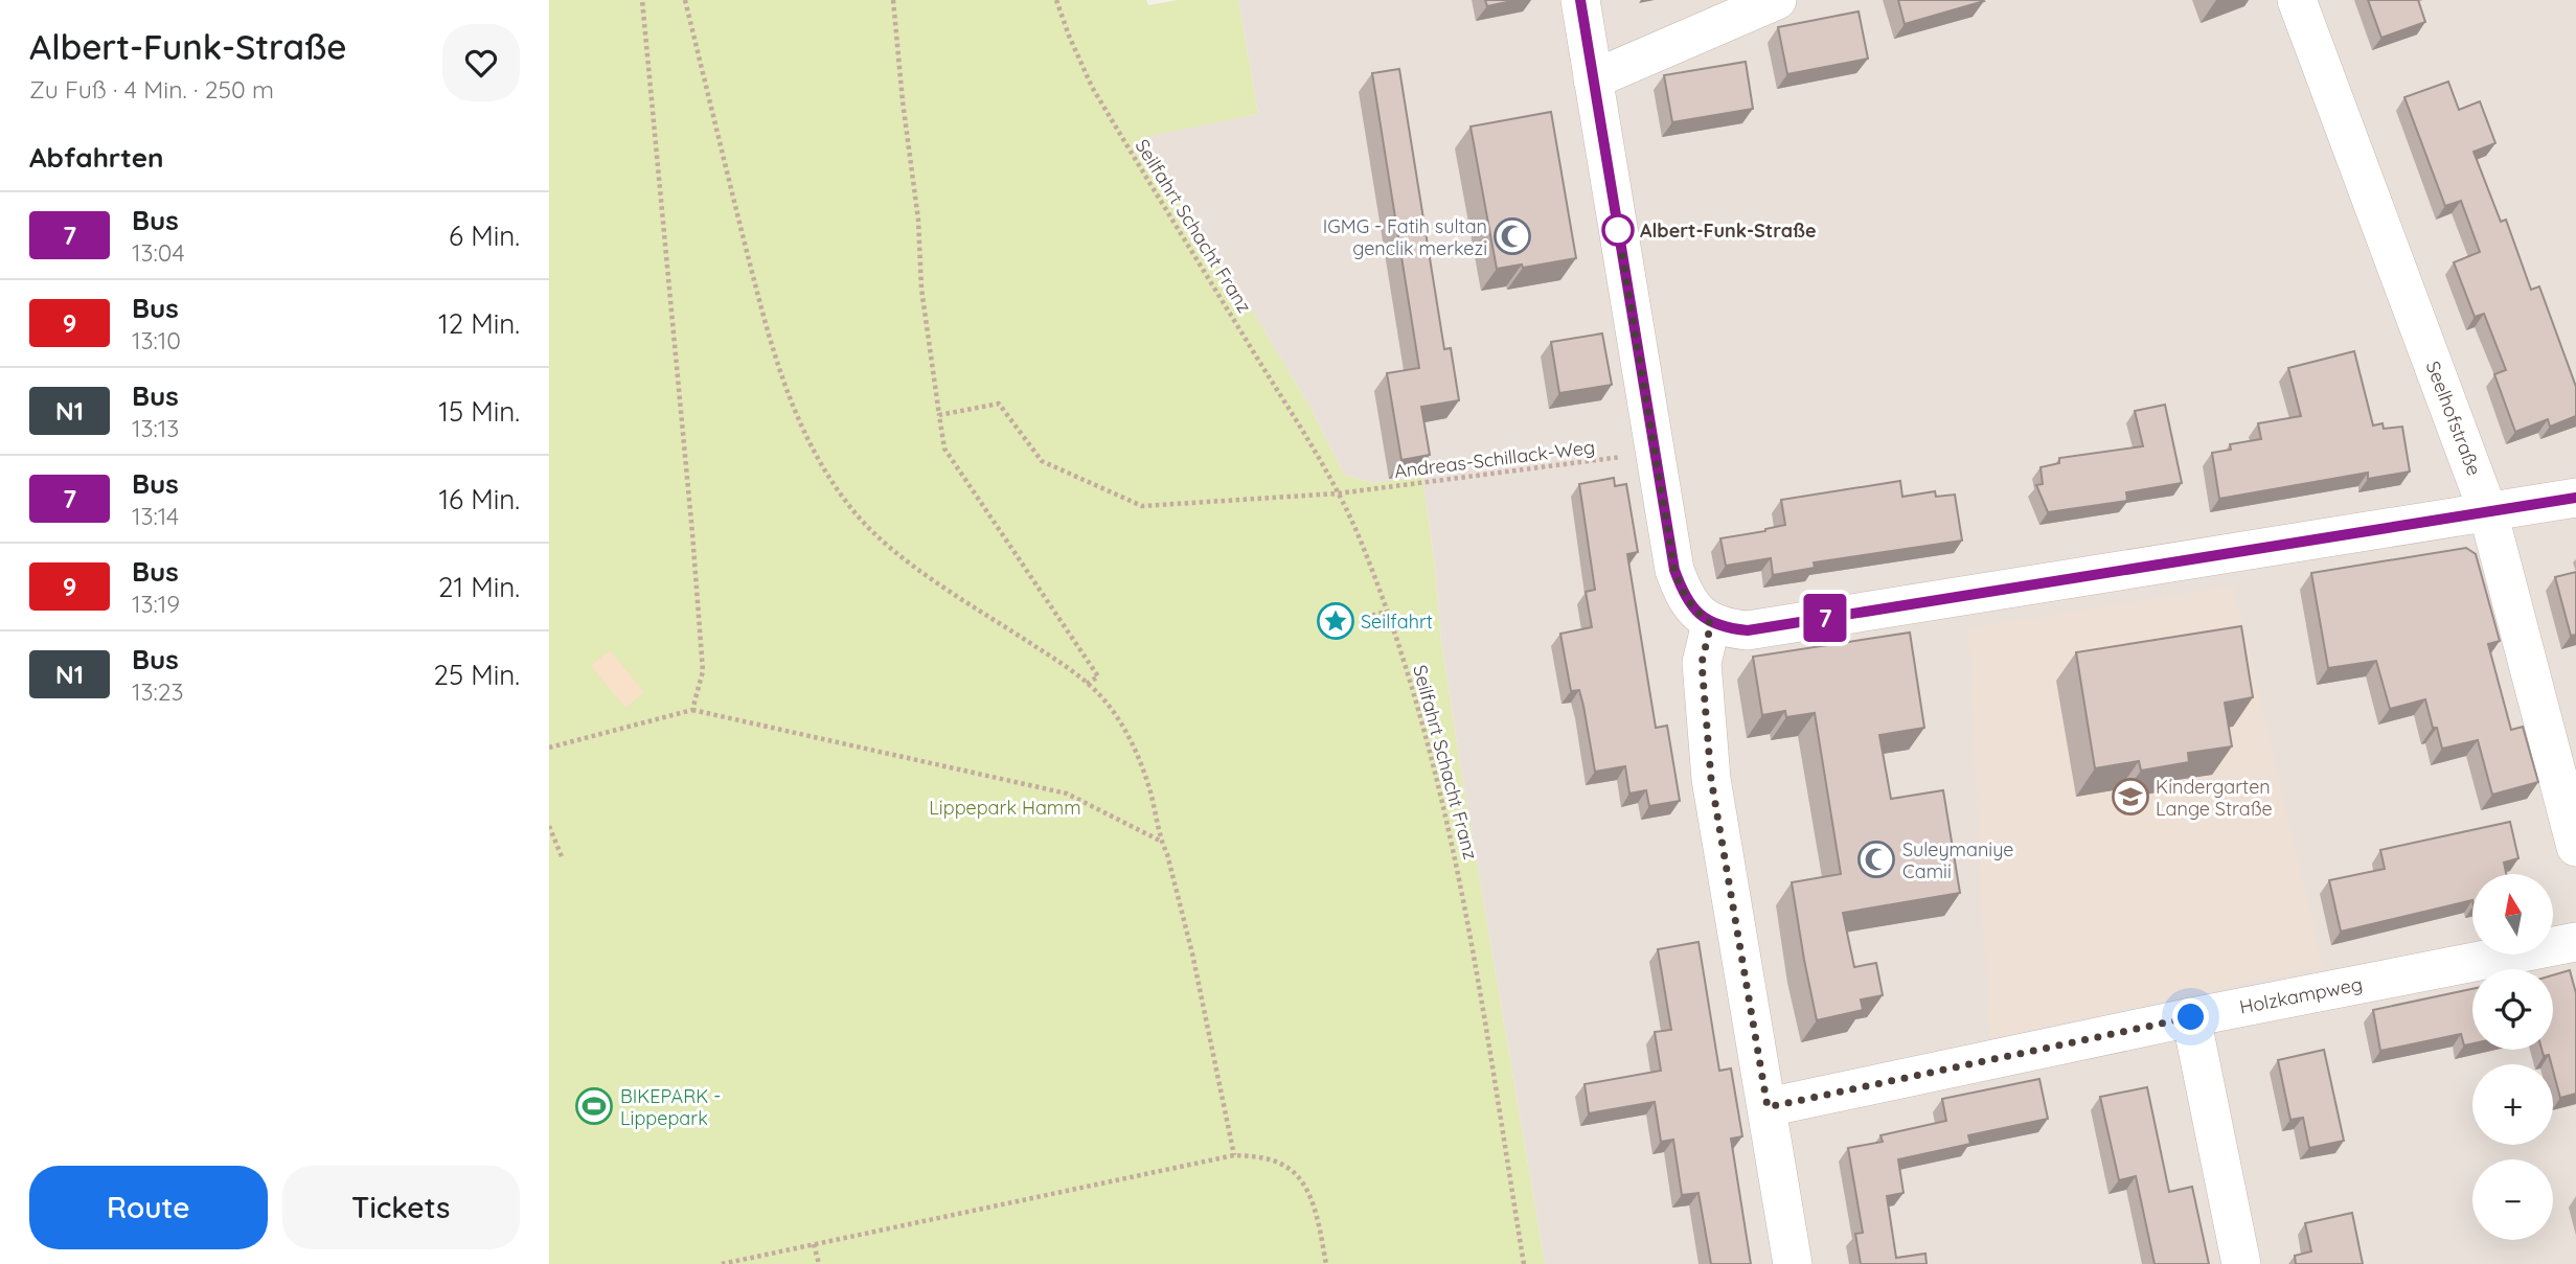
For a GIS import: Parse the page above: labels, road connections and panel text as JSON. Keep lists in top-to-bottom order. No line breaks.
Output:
{"streets":{"street":["Seelhofstraße","Holzkampweg"],"path":["Seilfahrt Schacht Franz","Andreas-Schillack-Weg"]},"crossings":[["Seilfahrt Schacht Franz","Andreas-Schillack-Weg"]],"parks":["Lippepark Hamm"],"places":{"other":["Albert-Funk-Straße"],"mosque":["IGMG - Fatih sultan genclik merkezi","Suleymaniye Camii"],"place":["Seilfahrt"],"school or university":["Kindergarten Lange Straße"],"sports":["BIKEPARK - Lippepark"]},"lines":["bus line 7"],"north":"top","page":{"heading":[["Albert-Funk-Straße","Zu Fuß · 4 Min. · 250 m"],"Abfahrten"],"on_map":"7","list":[{"mark":"7","name":"Bus","note":"13:04","value":"6 Min."},{"mark":"9","name":"Bus","note":"13:10","value":"12 Min."},{"mark":"N1","name":"Bus","note":"13:13","value":"15 Min."},{"mark":"7","name":"Bus","note":"13:14","value":"16 Min."},{"mark":"9","name":"Bus","note":"13:19","value":"21 Min."},{"mark":"N1","name":"Bus","note":"13:23","value":"25 Min."}],"map_buttons":["+","−"],"buttons":["Route","Tickets"]}}
